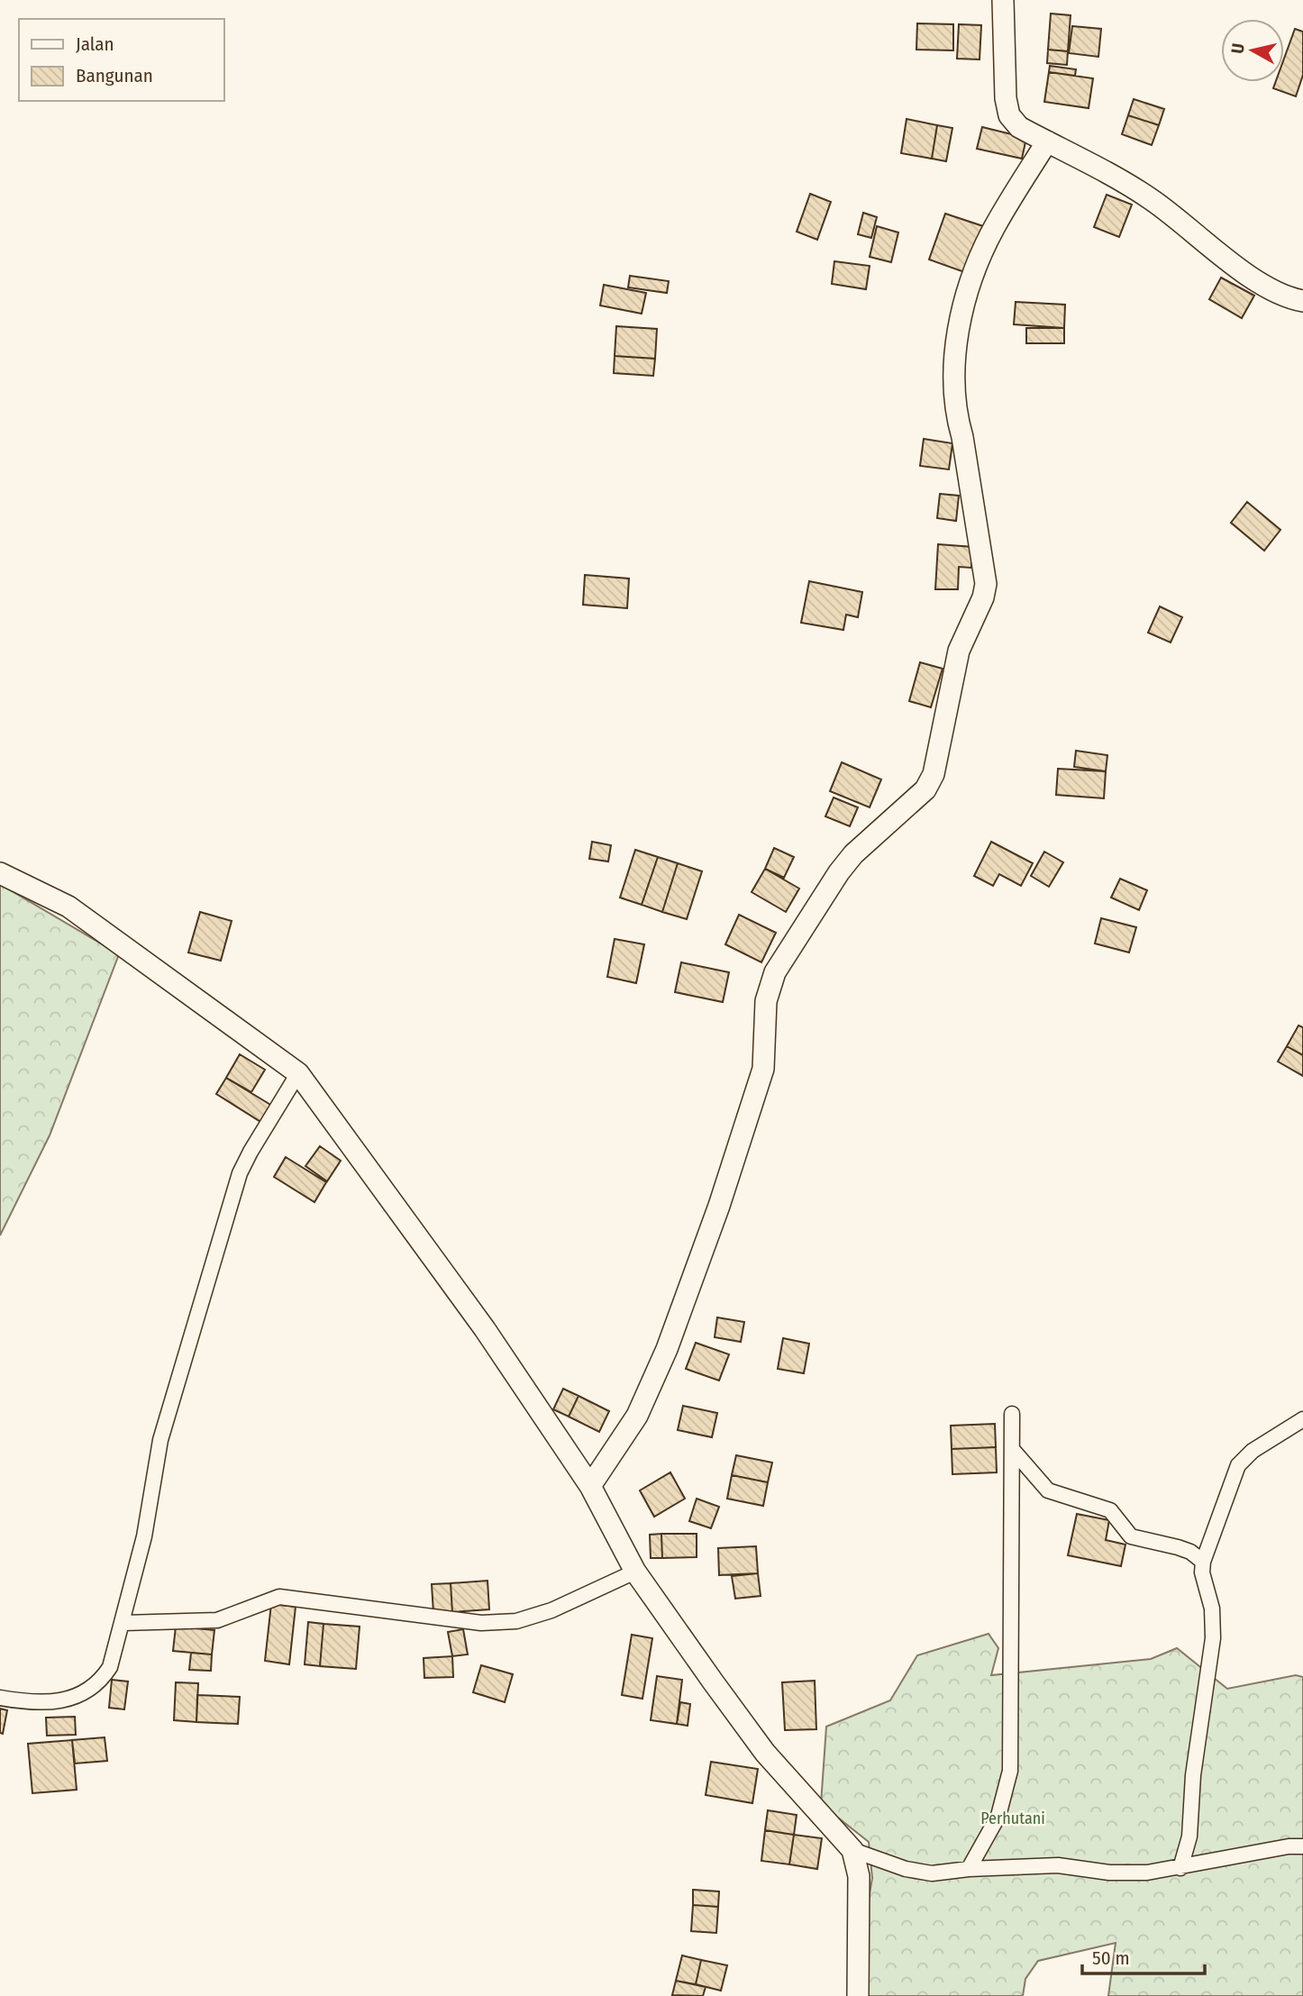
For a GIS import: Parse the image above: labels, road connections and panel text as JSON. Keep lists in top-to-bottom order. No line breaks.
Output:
{"parks":["Perhutani"],"legend":["Jalan","Bangunan"],"scale_bar":"50 m","north":"left"}
